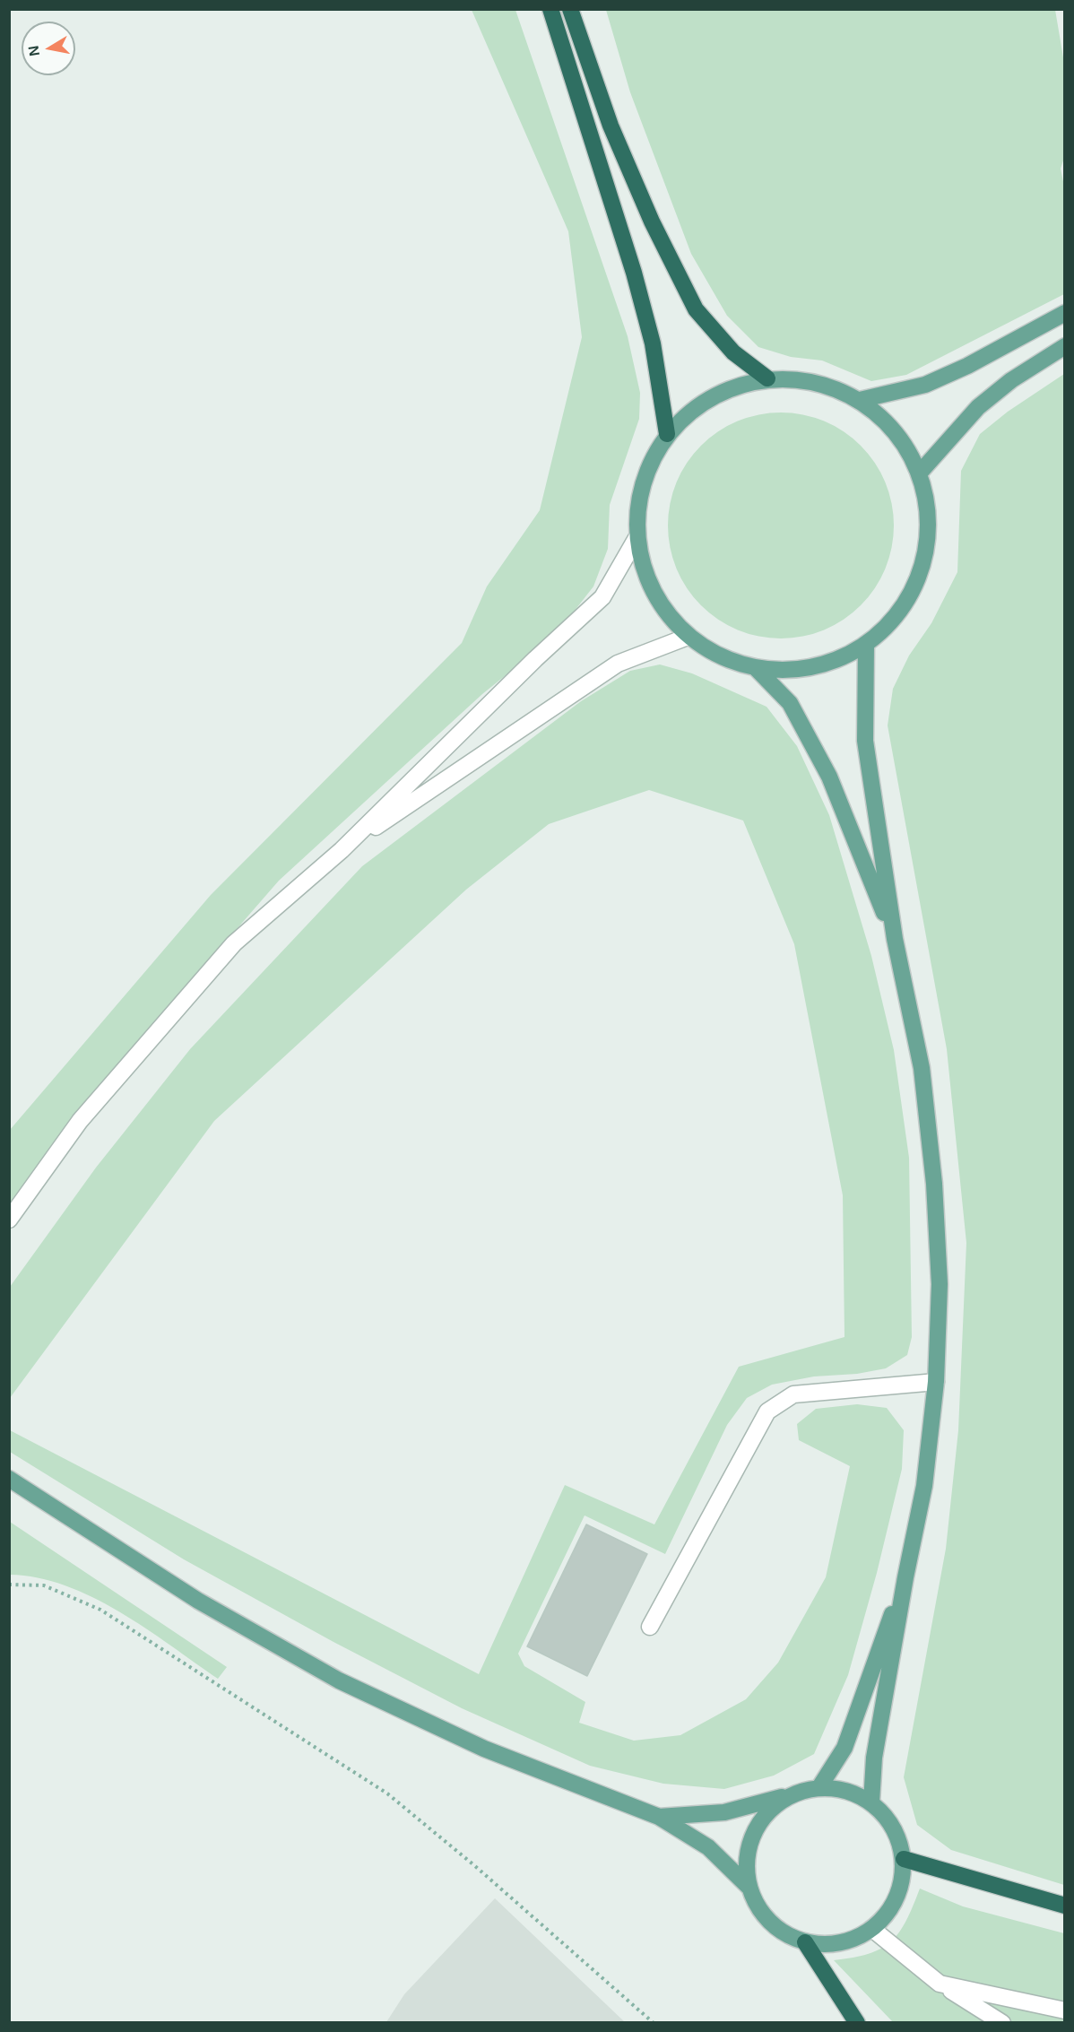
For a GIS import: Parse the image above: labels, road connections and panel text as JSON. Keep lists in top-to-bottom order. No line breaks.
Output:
{"north":"left"}
